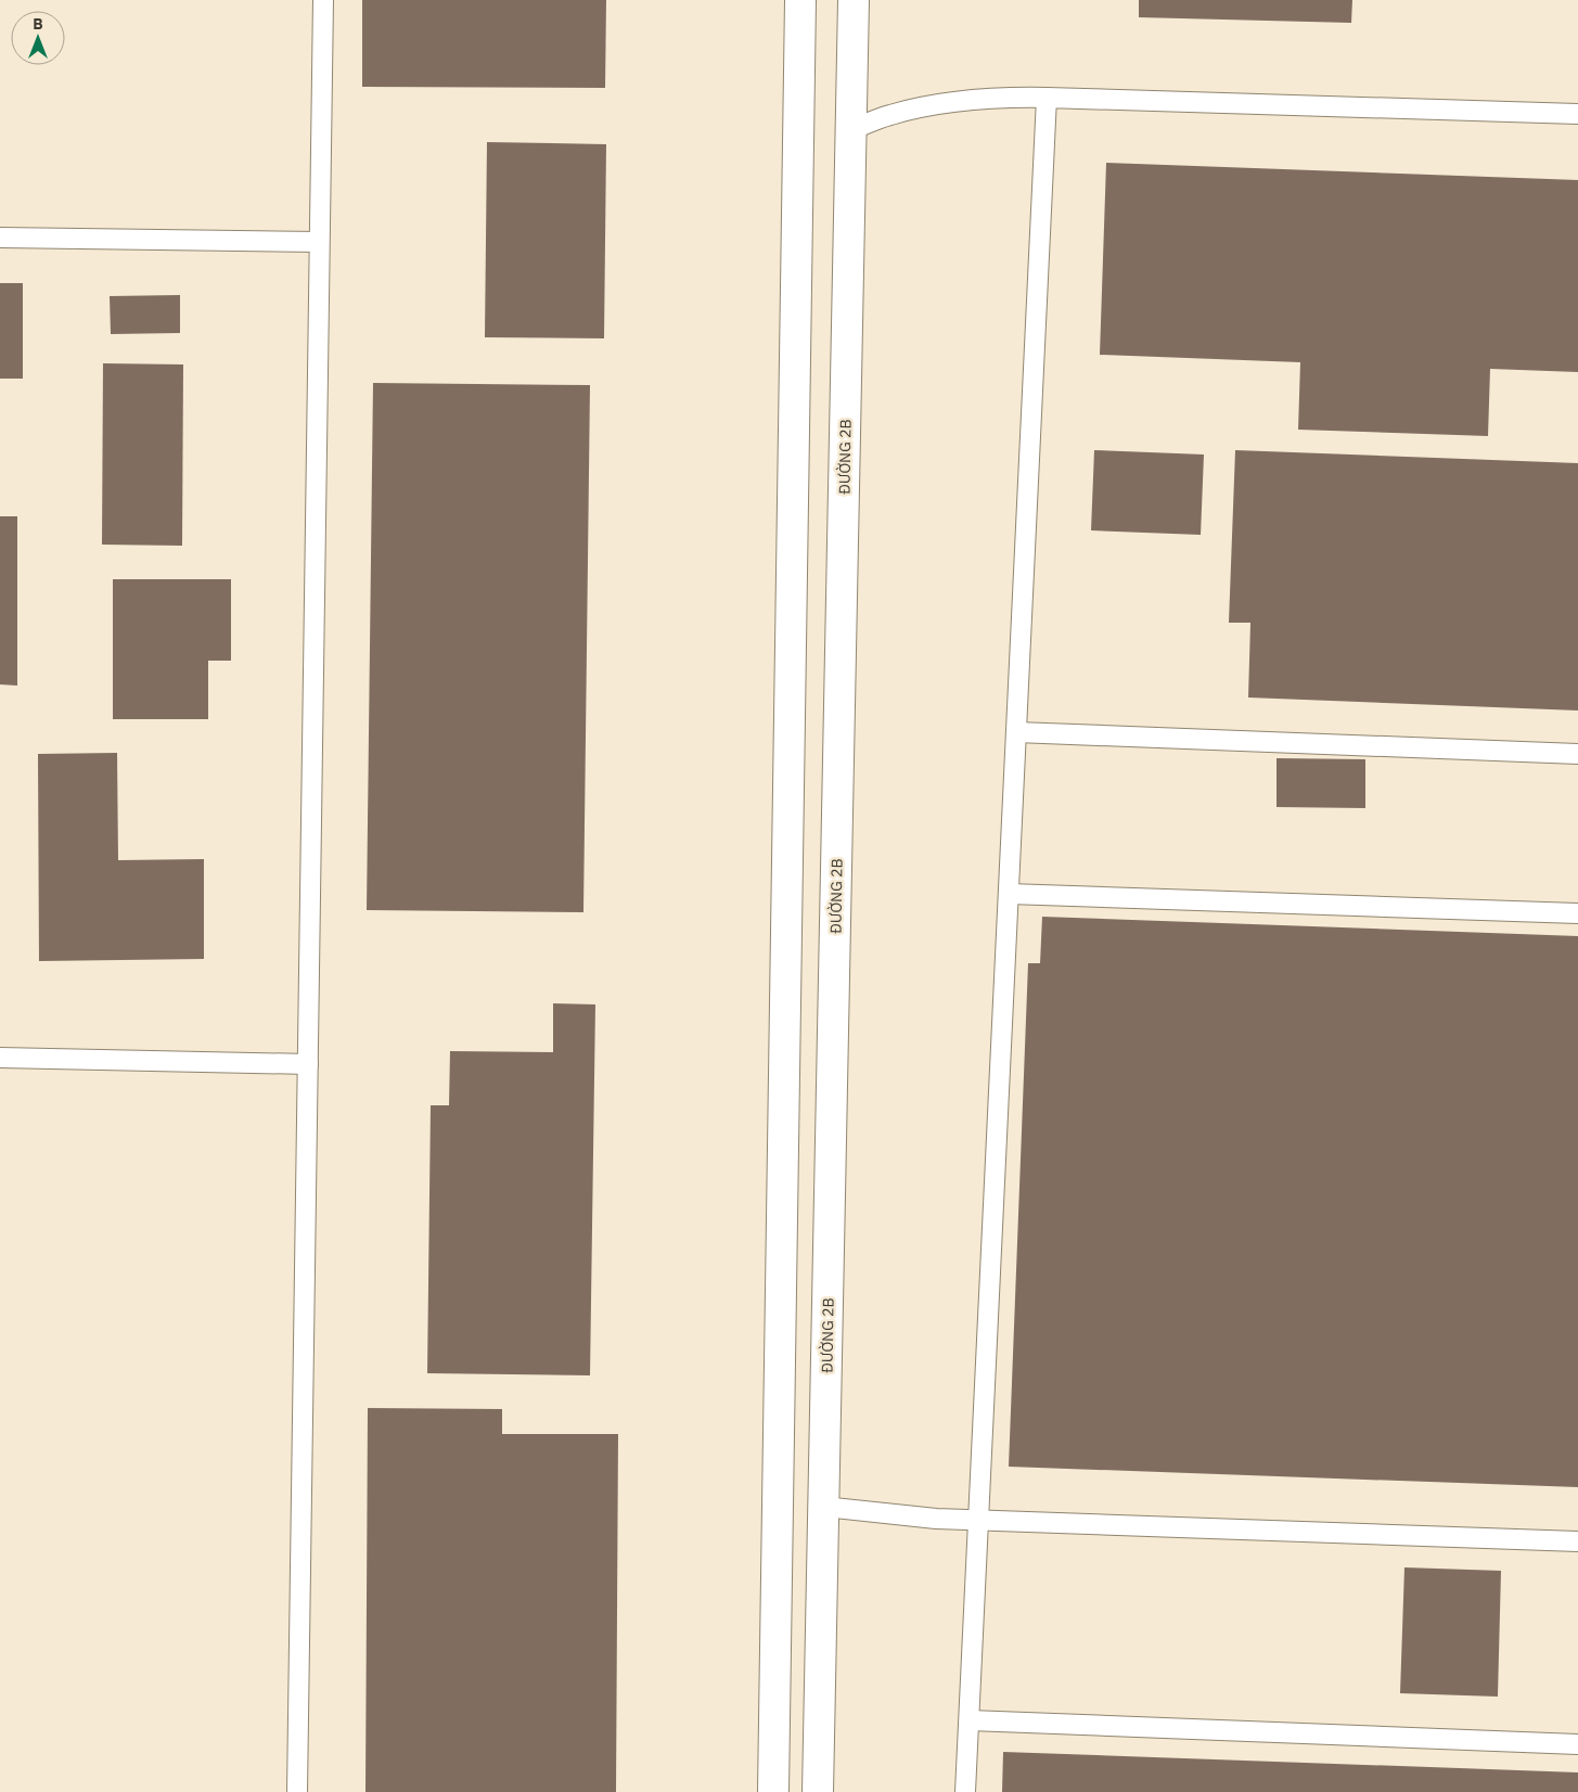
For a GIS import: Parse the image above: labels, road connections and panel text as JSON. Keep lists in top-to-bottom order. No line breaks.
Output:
{"streets":{"street":["ĐƯỜNG 2B"]},"north":"top"}
